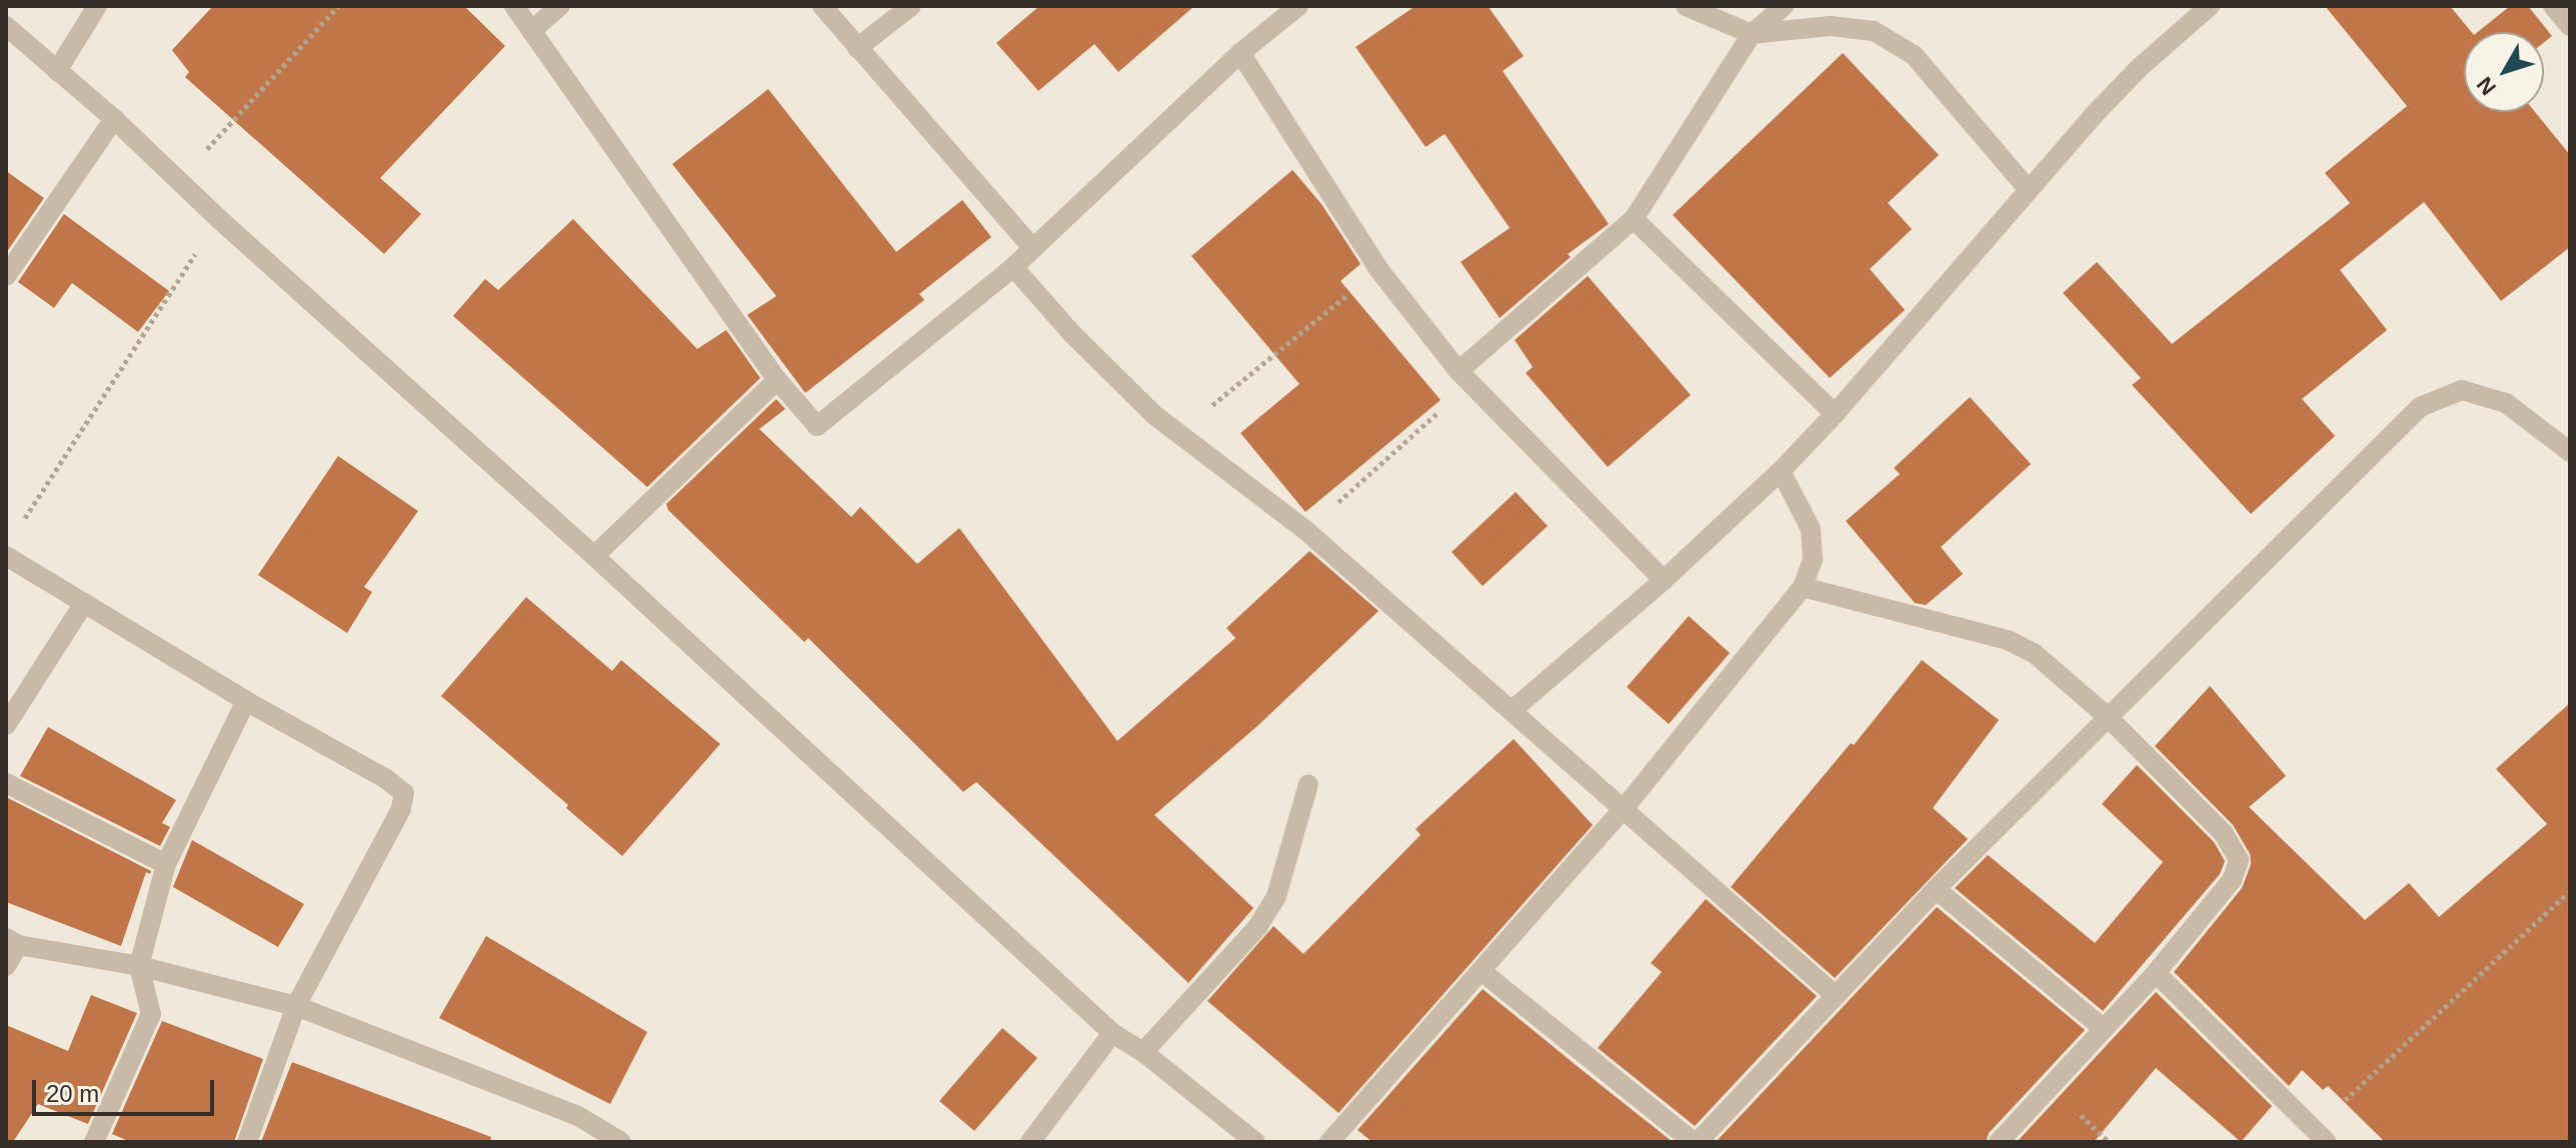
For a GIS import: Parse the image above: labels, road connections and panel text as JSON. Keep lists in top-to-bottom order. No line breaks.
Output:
{"scale_bar":"20 m","north":"bottom left"}
